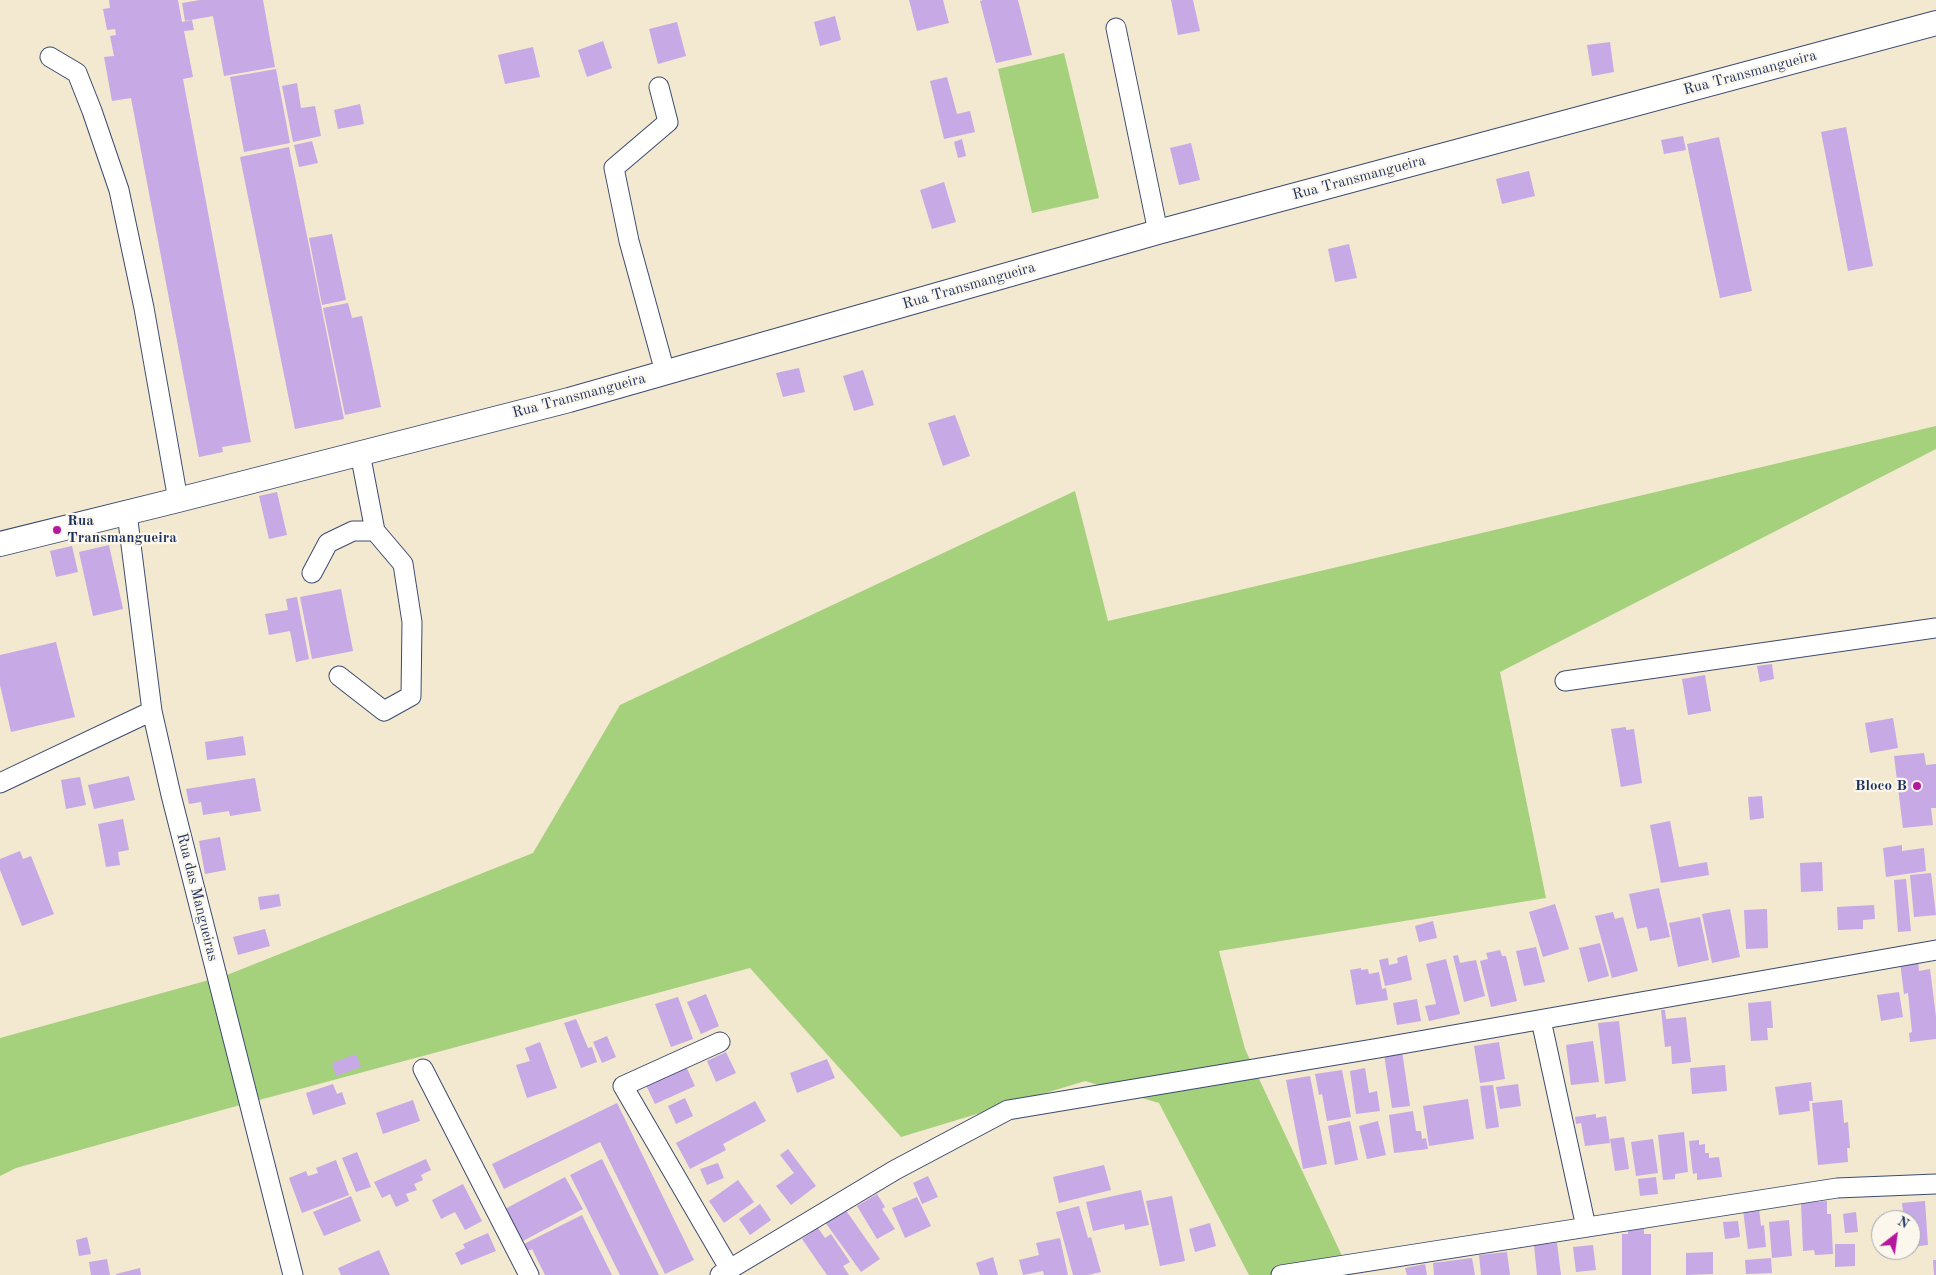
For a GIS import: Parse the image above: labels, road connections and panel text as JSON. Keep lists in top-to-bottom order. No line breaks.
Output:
{"streets":{"street":["Rua Transmangueira","Rua das Mangueiras"]},"crossings":[["Rua Transmangueira","Rua das Mangueiras"]],"places":["Rua Transmangueira","Bloco B"],"north":"top right"}
